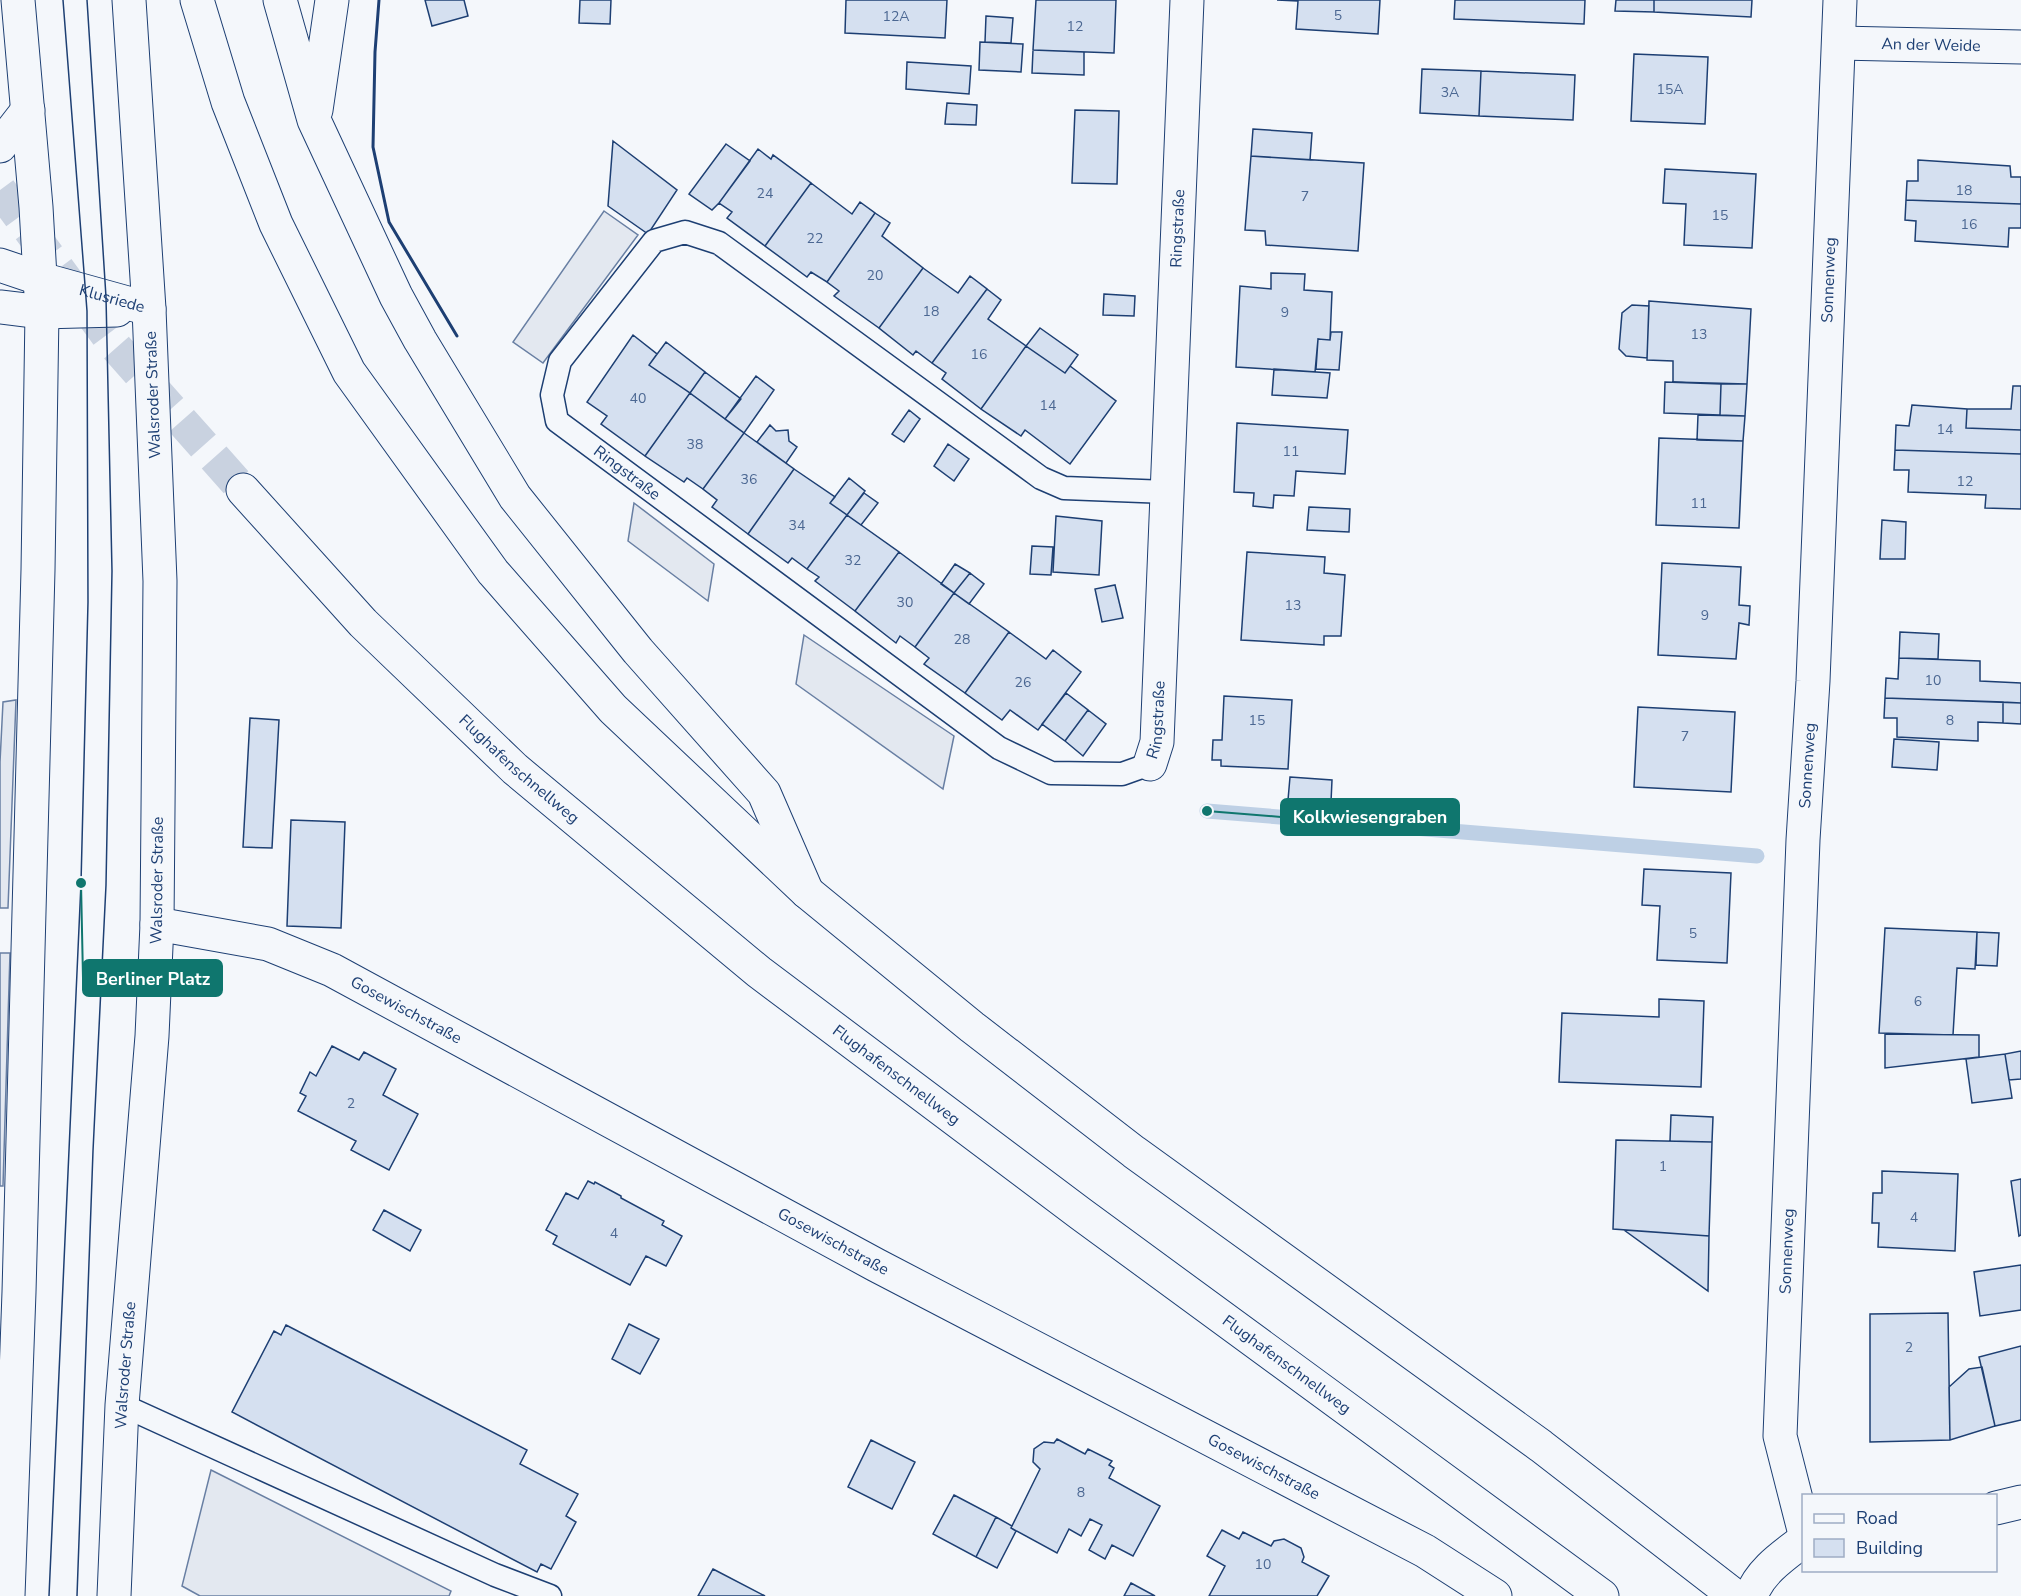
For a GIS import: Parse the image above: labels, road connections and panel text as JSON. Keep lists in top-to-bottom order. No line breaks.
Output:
{"streets":{"main road":["An der Weide","Ringstraße","Sonnenweg","Klusriede","Walsroder Straße","Flughafenschnellweg","Gosewischstraße"]},"crossings":[["An der Weide","Sonnenweg"],["Klusriede","Walsroder Straße"],["Walsroder Straße","Gosewischstraße"]],"places":["Kolkwiesengraben","Berliner Platz"],"house_numbers":["5","12A","12","15A","3A","18","24","7","15","16","22","20","18","9","13","16","40","14","14","38","11","36","12","11","34","32","30","13","9","28","10","26","15","8","7","5","6","2","1","4","4","2","8","10"],"legend":["Road","Building"]}
